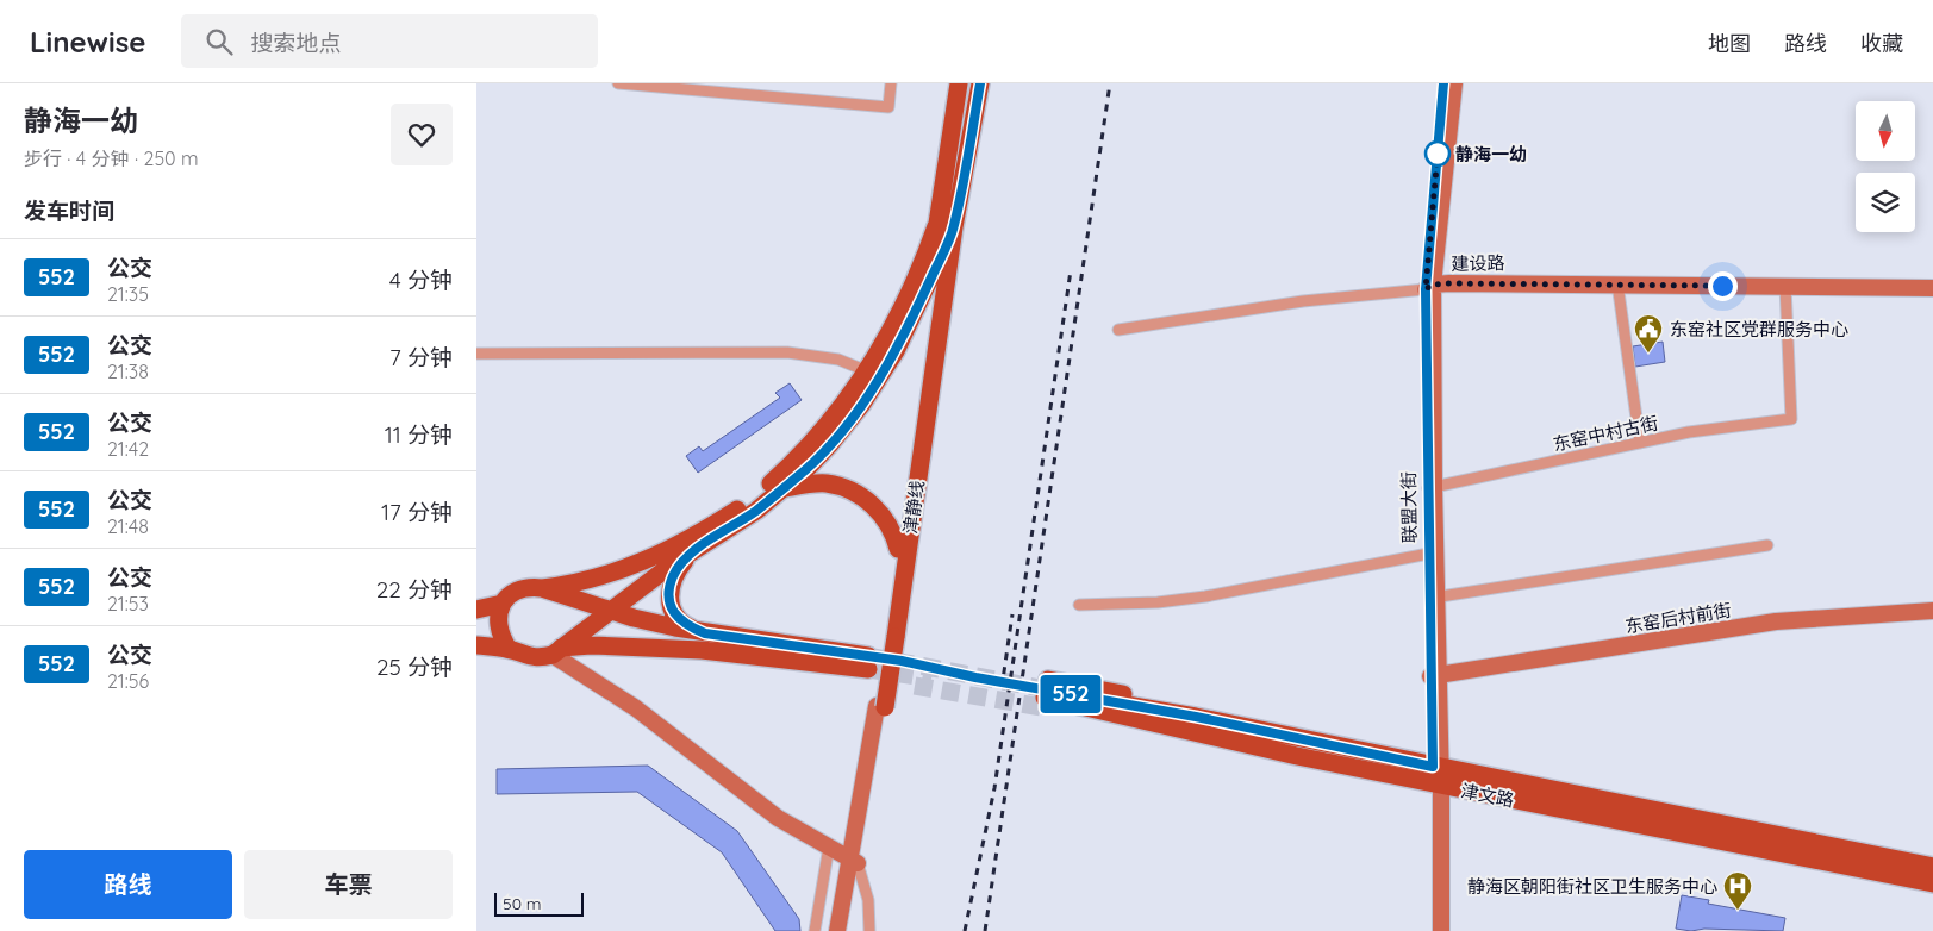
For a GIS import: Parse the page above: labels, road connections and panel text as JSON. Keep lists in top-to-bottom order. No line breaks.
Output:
{"streets":{"main road":["建设路","津静线","联盟大街","东窑后村前街","津文路"],"street":["东窑中村古街"]},"crossings":[["建设路","东窑中村古街"],["建设路","联盟大街"],["东窑中村古街","联盟大街"],["联盟大街","东窑后村前街"],["联盟大街","津文路"]],"places":{"other":["静海一幼"],"public building":["东窑社区党群服务中心"],"hospital":["静海区朝阳街社区卫生服务中心"]},"lines":["bus line 552"],"scale_bar":"50 m","north":"bottom","page":{"header":"Linewise","search":"搜索地点","nav":["地图","路线","收藏"],"heading":[["静海一幼","步行 · 4 分钟 · 250 m"],"发车时间"],"on_map":"552","list":[{"mark":"552","name":"公交","note":"21:35","value":"4 分钟"},{"mark":"552","name":"公交","note":"21:38","value":"7 分钟"},{"mark":"552","name":"公交","note":"21:42","value":"11 分钟"},{"mark":"552","name":"公交","note":"21:48","value":"17 分钟"},{"mark":"552","name":"公交","note":"21:53","value":"22 分钟"},{"mark":"552","name":"公交","note":"21:56","value":"25 分钟"}],"buttons":["路线","车票"],"scale":"50 m"}}
